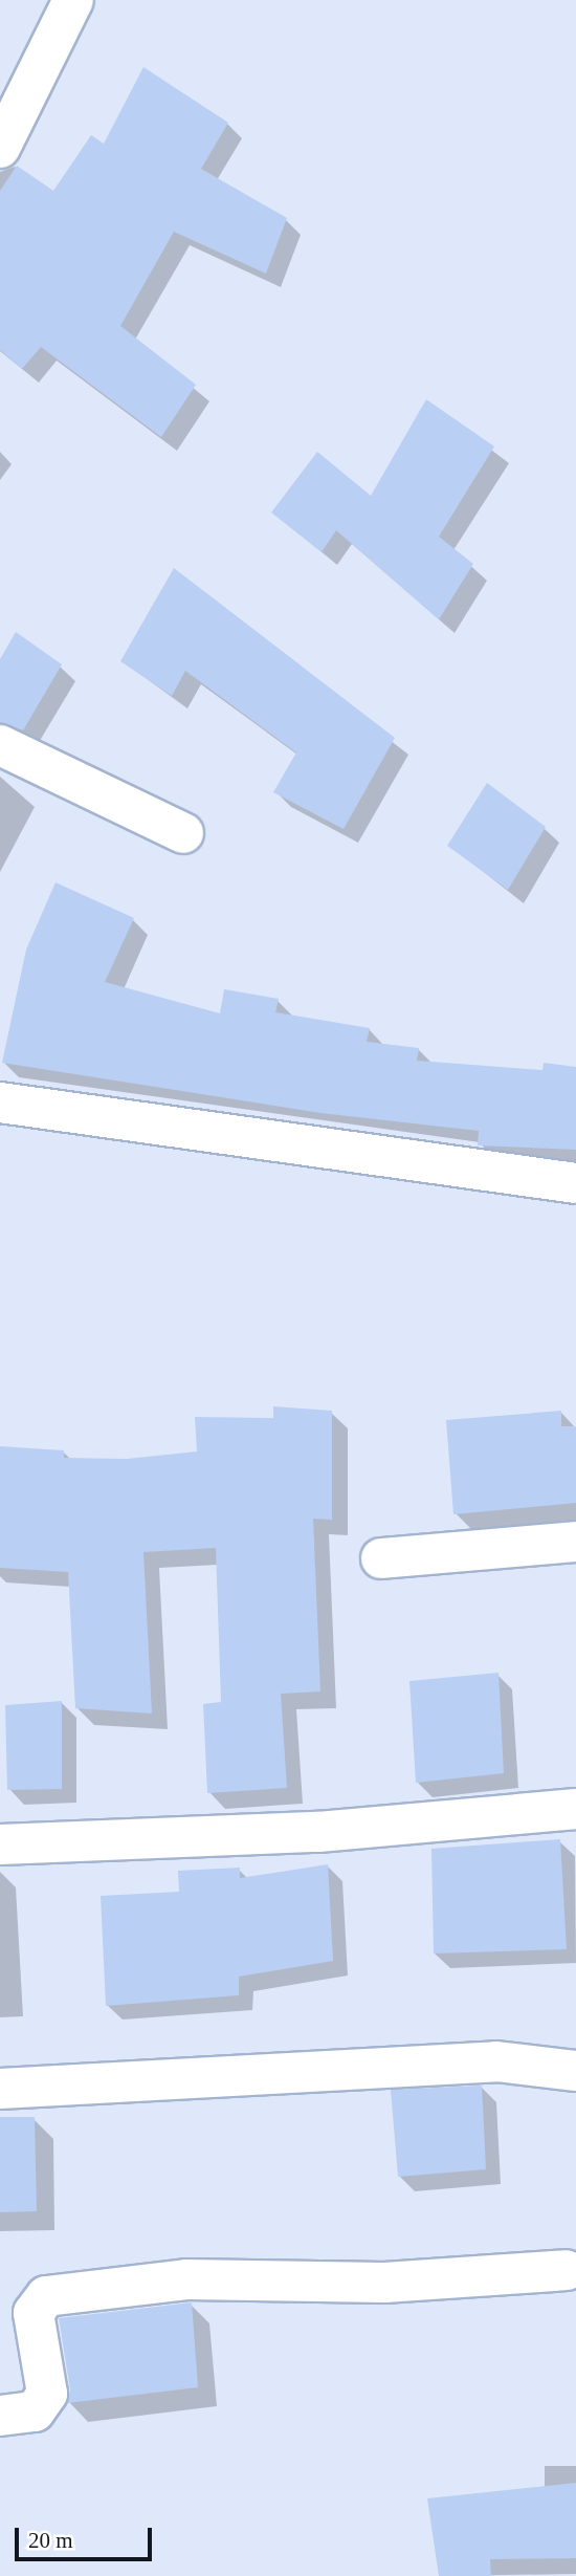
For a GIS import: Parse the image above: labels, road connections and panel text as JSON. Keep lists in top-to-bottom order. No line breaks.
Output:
{"scale_bar":"20 m"}
